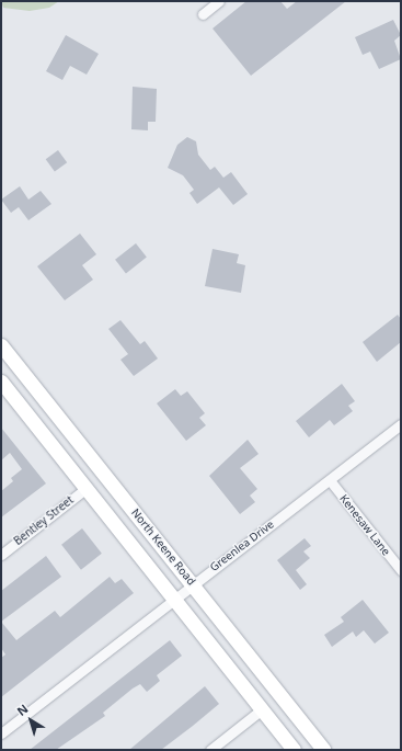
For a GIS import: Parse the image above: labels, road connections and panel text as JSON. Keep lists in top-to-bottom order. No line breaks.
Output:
{"streets":{"main road":["North Keene Road"],"street":["Bentley Street","Kenesaw Lane","Greenlea Drive"]},"crossings":[["Kenesaw Lane","Greenlea Drive"],["Greenlea Drive","North Keene Road"]],"north":"top left"}
